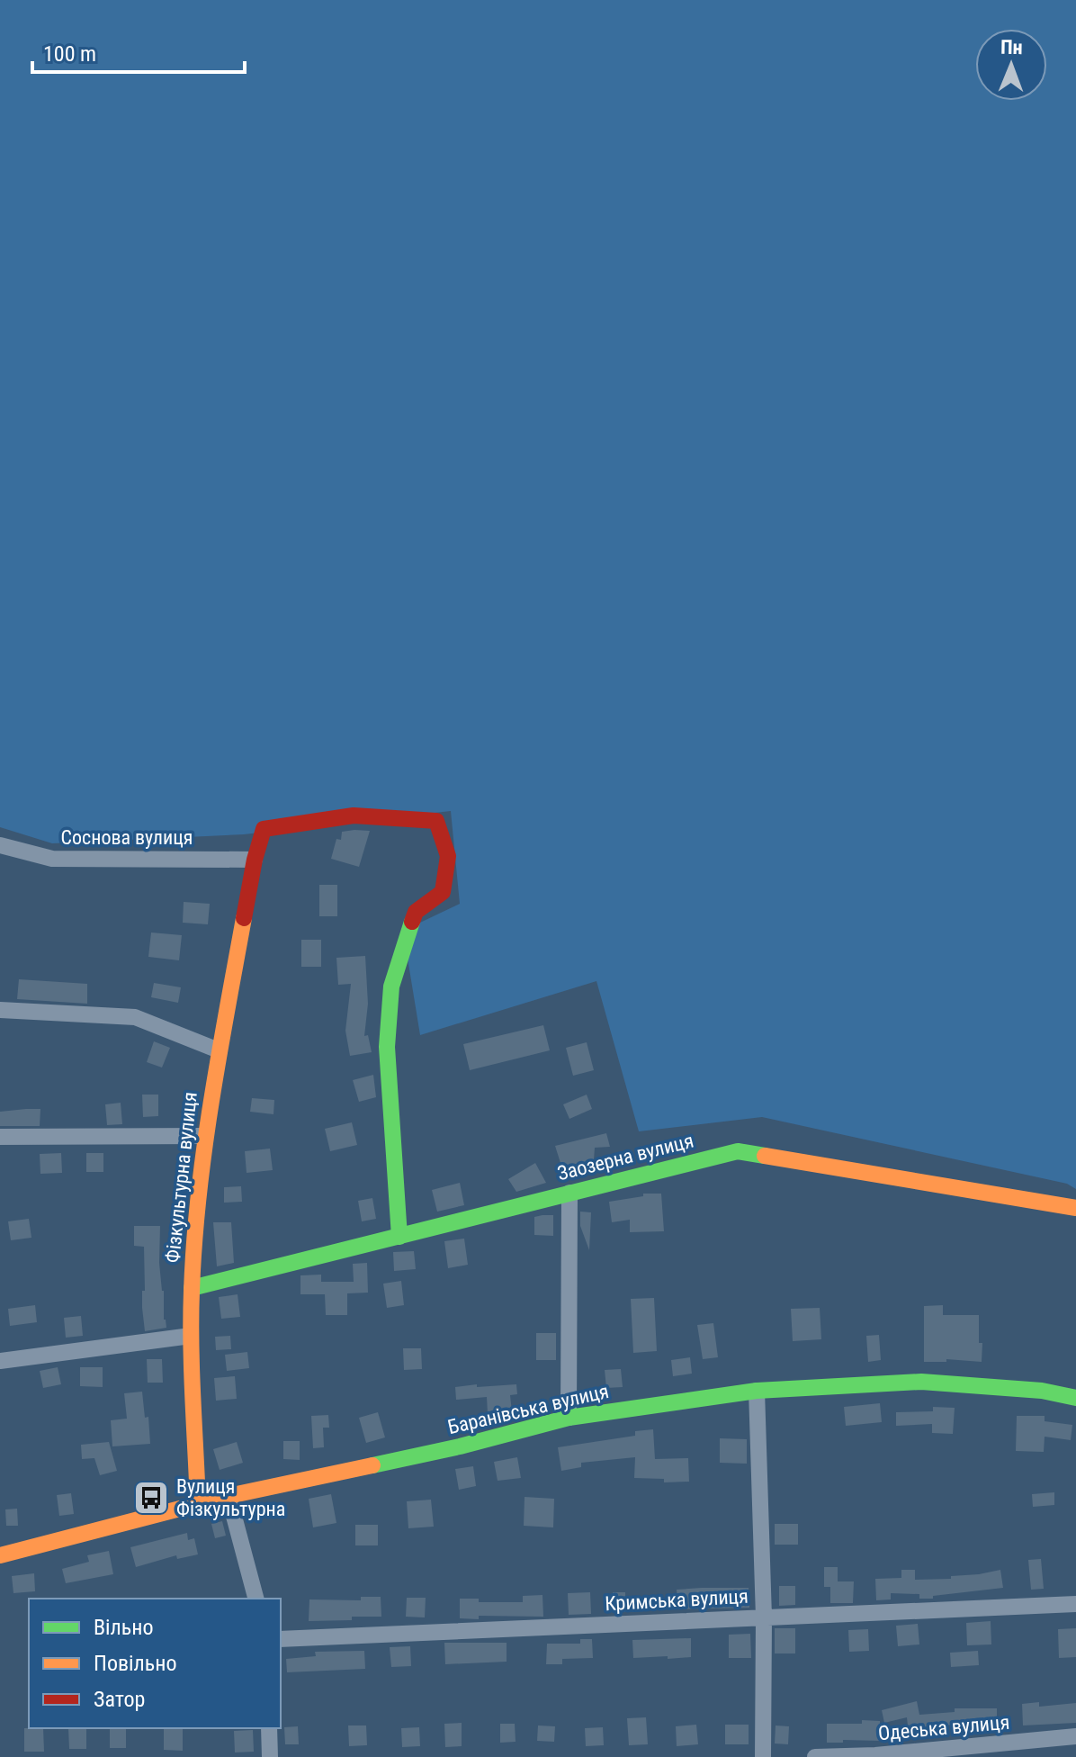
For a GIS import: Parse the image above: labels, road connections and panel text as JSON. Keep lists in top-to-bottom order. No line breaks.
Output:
{"streets":{"street":["Соснова вулиця","Заозерна вулиця","Фізкультурна вулиця","Баранівська вулиця","Кримська вулиця","Одеська вулиця"]},"crossings":[["Соснова вулиця","Фізкультурна вулиця"],["Заозерна вулиця","Фізкультурна вулиця"],["Фізкультурна вулиця","Баранівська вулиця"]],"places":{"bus stop":["Вулиця Фізкультурна"]},"legend":["Вільно","Повільно","Затор"],"scale_bar":"100 m","north":"top"}
